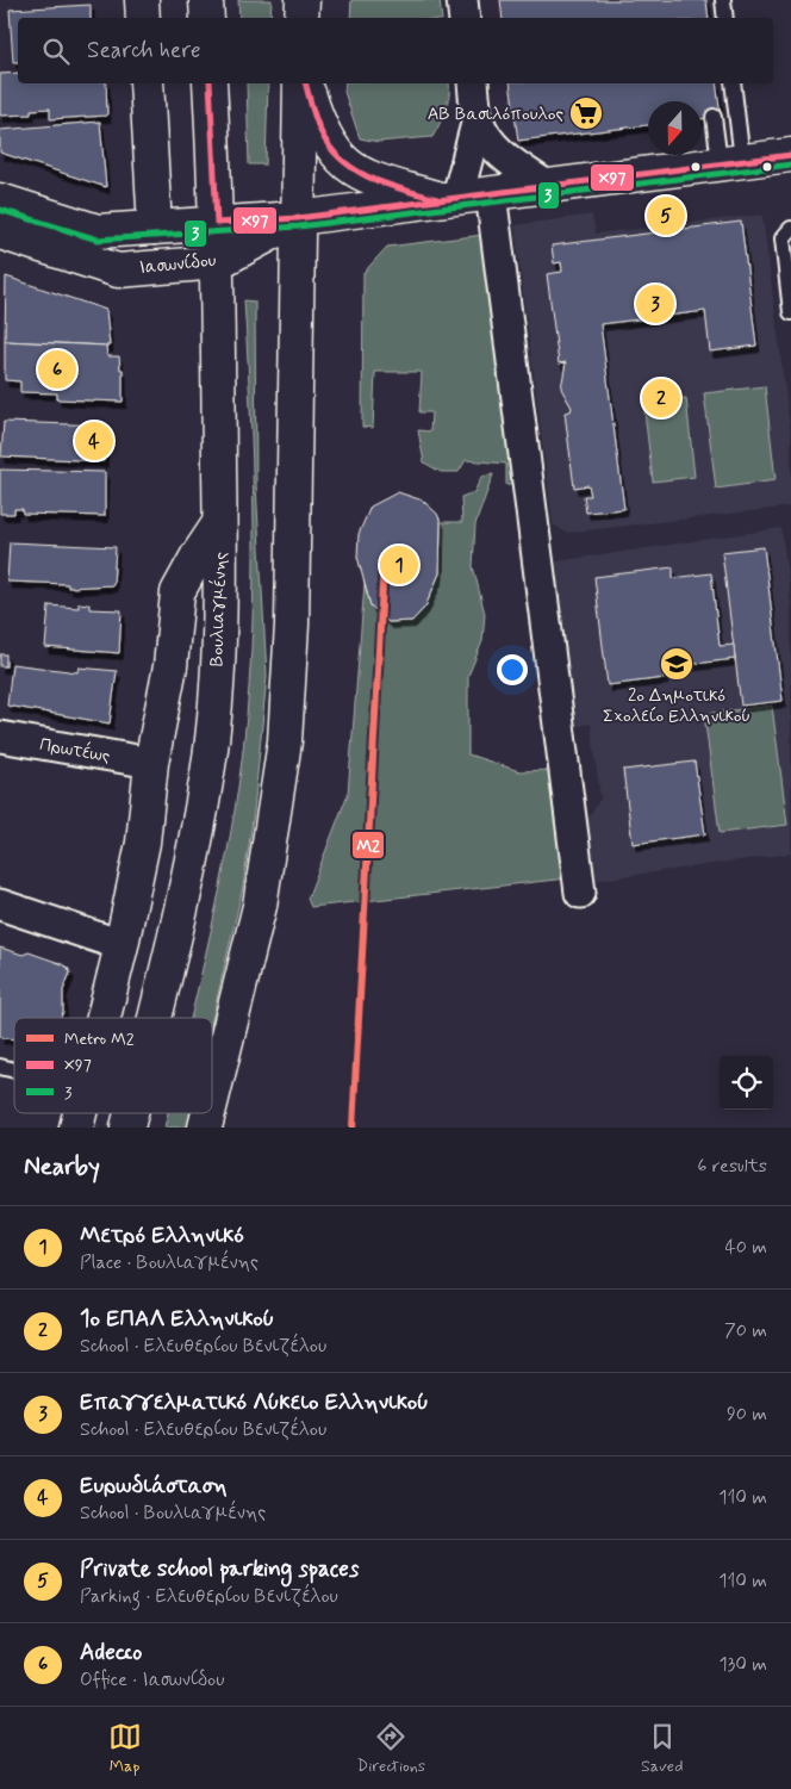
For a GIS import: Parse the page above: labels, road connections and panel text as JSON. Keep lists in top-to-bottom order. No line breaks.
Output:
{"streets":{"main road":["Ιασωνίδου","Βουλιαγμένης"],"street":["Πρωτέως"]},"crossings":[["Ιασωνίδου","Βουλιαγμένης"]],"places":{"supermarket":["ΑΒ Βασιλόπουλος"],"school or university":["2ο Δημοτικό Σχολείο Ελληνικού"]},"lines":["transit line X97","transit line 3","metro line Μ2"],"legend":["Metro Μ2","X97","3"],"north":"bottom","page":{"search":"Search here","pins":["5","3","6","2","4","1"],"heading":["Nearby","6 results"],"list":[{"mark":"1","name":"Μετρό Ελληνικό","note":"Place · Βουλιαγμένης","value":"40 m"},{"mark":"2","name":"1ο ΕΠΑΛ Ελληνικού","note":"School · Ελευθερίου Βενιζέλου","value":"70 m"},{"mark":"3","name":"Επαγγελματικό Λύκειο Ελληνικού","note":"School · Ελευθερίου Βενιζέλου","value":"90 m"},{"mark":"4","name":"Ευρωδιάσταση","note":"School · Βουλιαγμένης","value":"110 m"},{"mark":"5","name":"Private school parking spaces","note":"Parking · Ελευθερίου Βενιζέλου","value":"110 m"},{"mark":"6","name":"Adecco","note":"Office · Ιασωνίδου","value":"130 m"}],"nav":["Map","Directions","Saved"]}}
